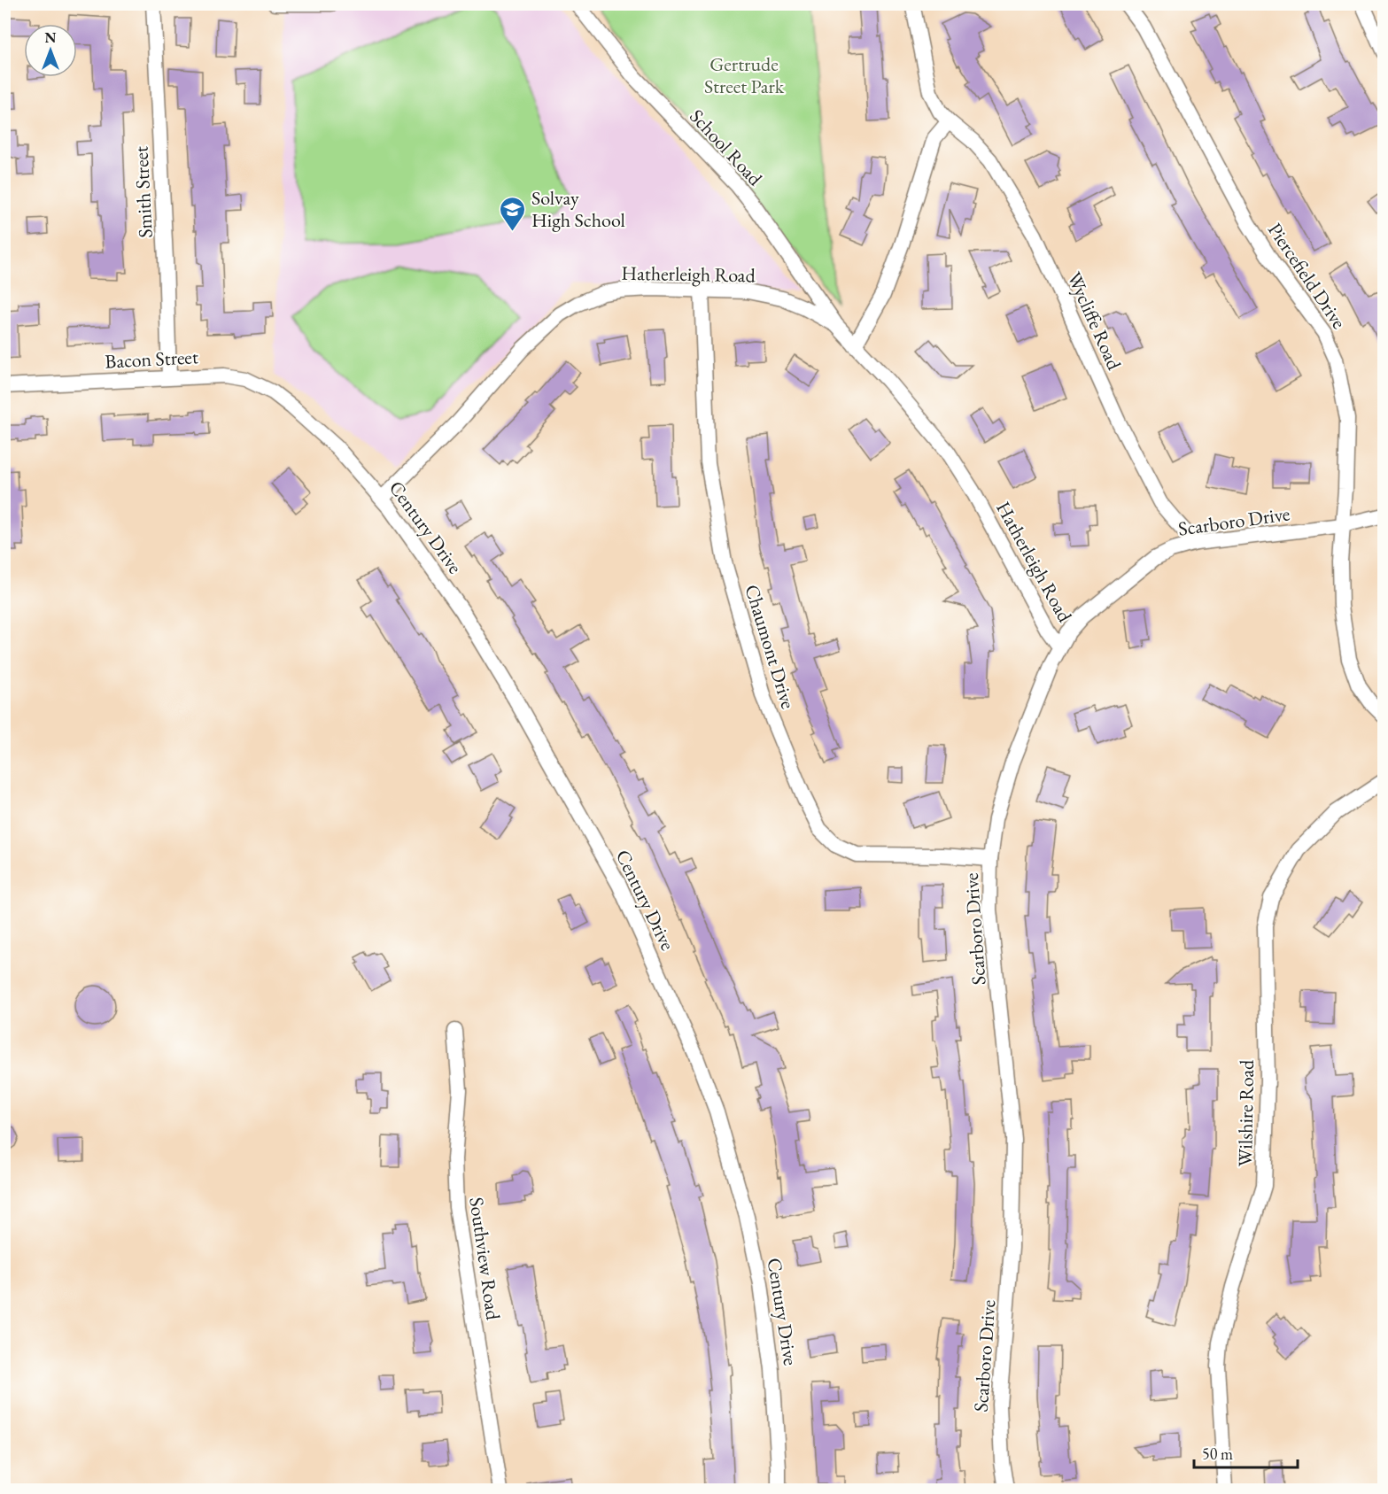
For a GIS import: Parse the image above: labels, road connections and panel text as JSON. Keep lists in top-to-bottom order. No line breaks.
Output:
{"streets":{"street":["School Road","Smith Street","Hatherleigh Road","Piercefield Drive","Wycliffe Road","Bacon Street","Scarboro Drive","Century Drive","Chaumont Drive","Wilshire Road","Southview Road"]},"crossings":[["School Road","Hatherleigh Road"],["Smith Street","Bacon Street"],["Hatherleigh Road","Scarboro Drive"],["Hatherleigh Road","Century Drive"],["Hatherleigh Road","Chaumont Drive"],["Piercefield Drive","Scarboro Drive"],["Wycliffe Road","Scarboro Drive"],["Bacon Street","Century Drive"],["Scarboro Drive","Chaumont Drive"]],"parks":["Gertrude Street Park"],"places":{"school or university":["Solvay High School"]},"scale_bar":"50 m","north":"top"}
